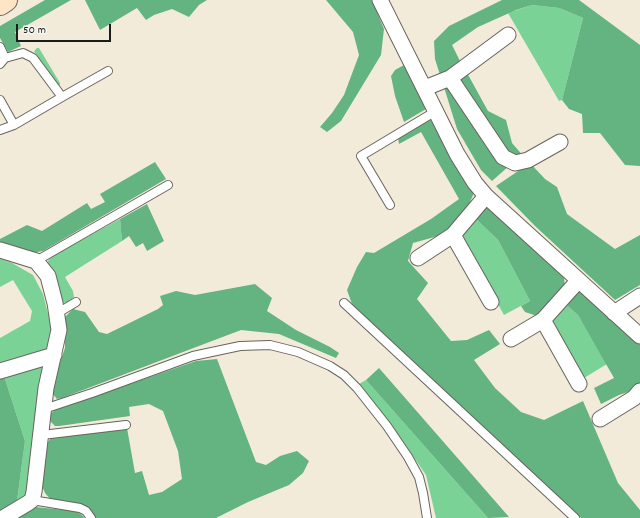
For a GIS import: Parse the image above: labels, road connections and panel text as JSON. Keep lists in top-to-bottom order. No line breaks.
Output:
{"scale_bar":"50 m"}
